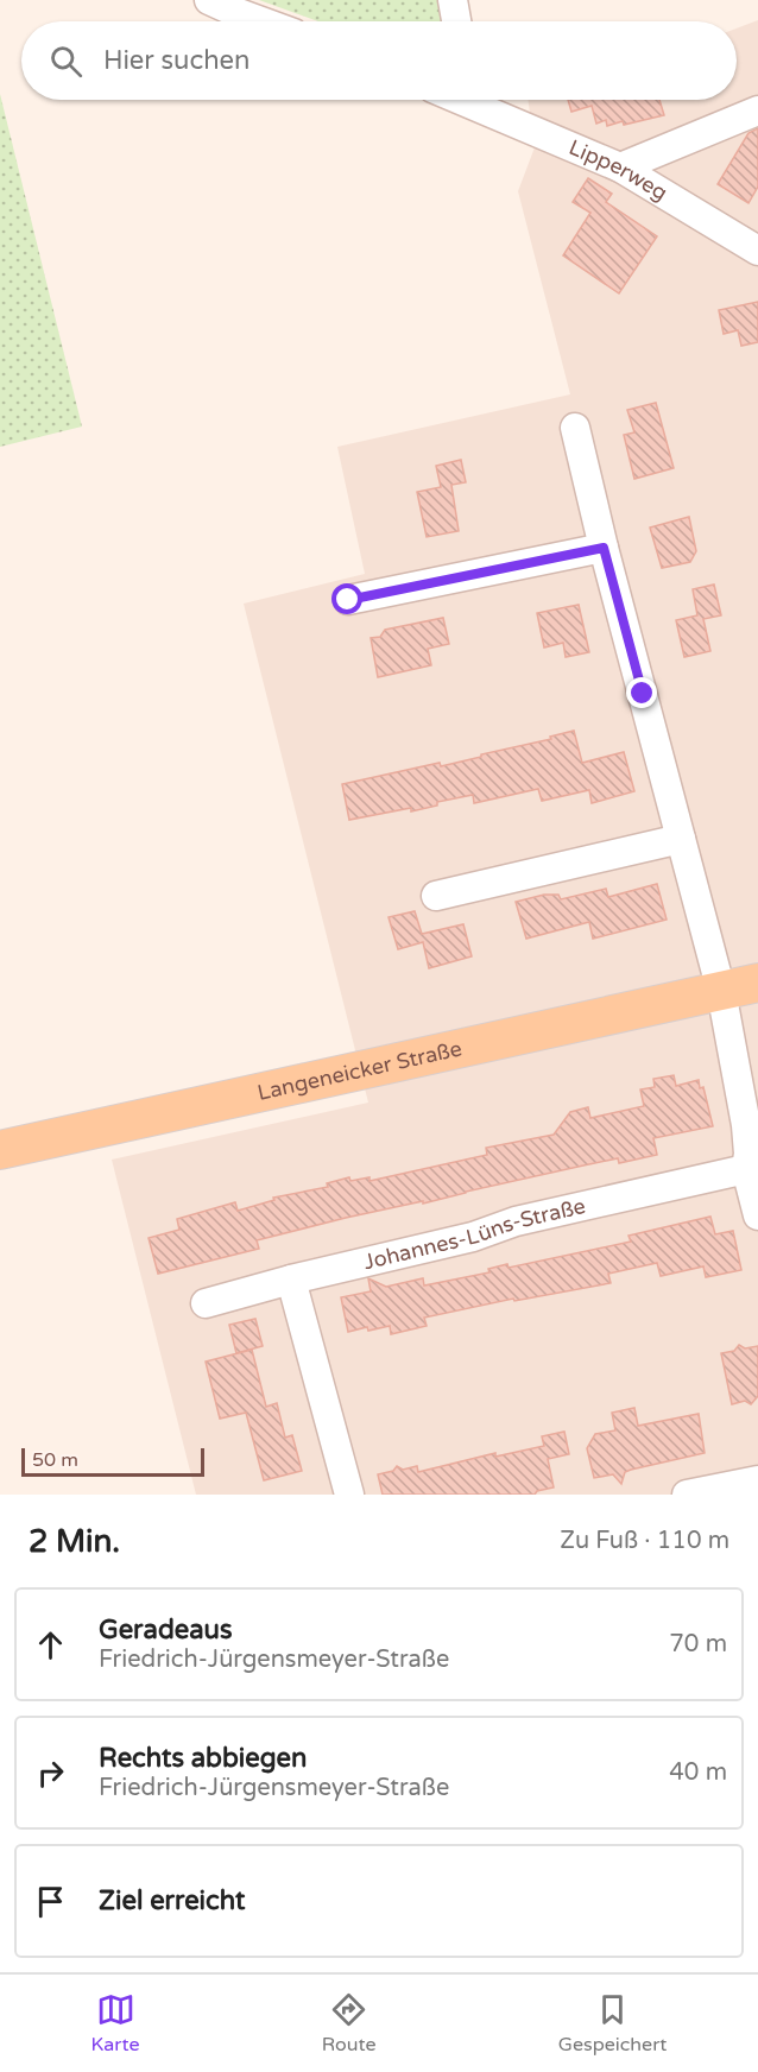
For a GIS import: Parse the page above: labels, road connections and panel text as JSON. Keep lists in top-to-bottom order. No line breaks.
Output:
{"streets":{"main road":["Langeneicker Straße"],"street":["Lipperweg","Johannes-Lüns-Straße"]},"scale_bar":"50 m","page":{"search":"Hier suchen","scale":"50 m","heading":["2 Min.","Zu Fuß · 110 m"],"list":[["Geradeaus","Friedrich-Jürgensmeyer-Straße","70 m"],["Rechts abbiegen","Friedrich-Jürgensmeyer-Straße","40 m"],"Ziel erreicht"],"nav":["Karte","Route","Gespeichert"]}}
